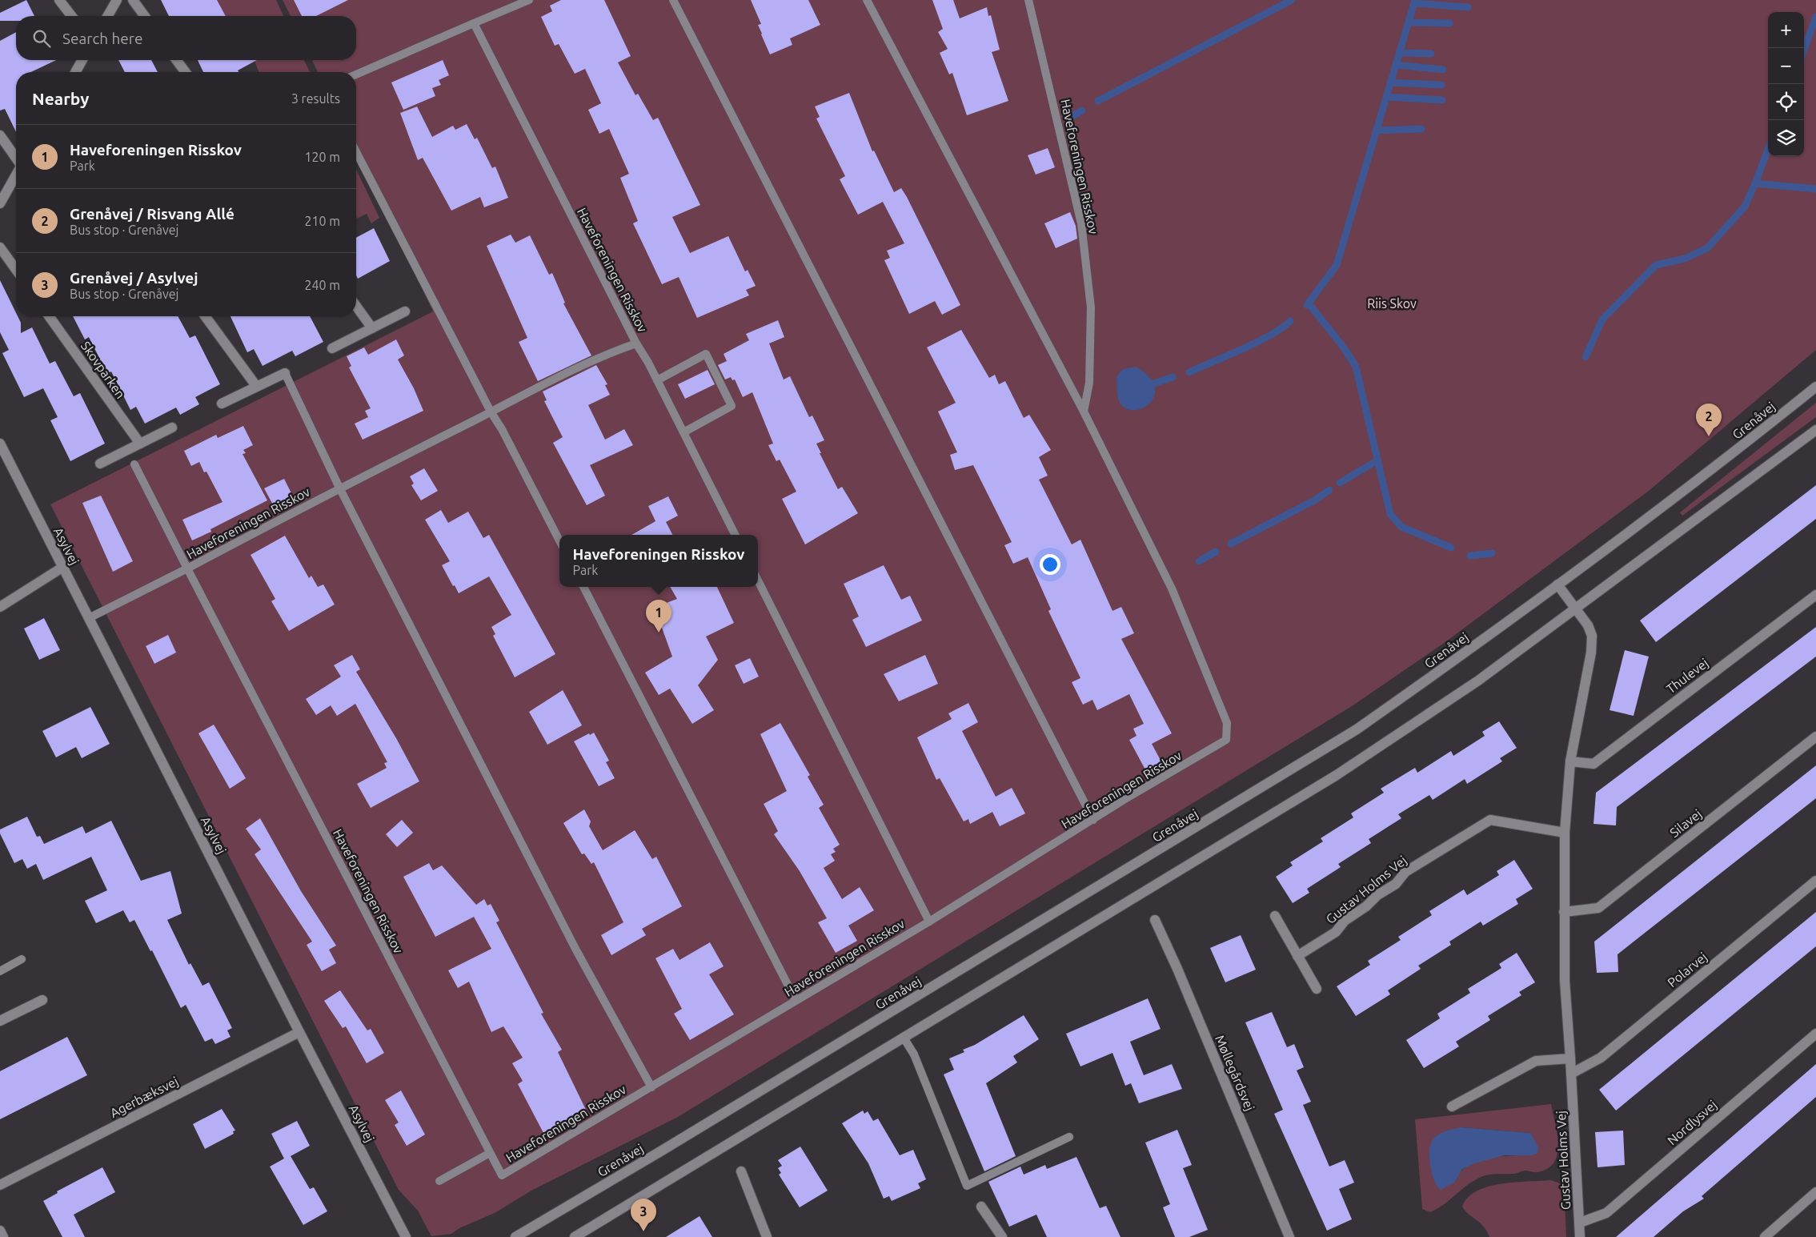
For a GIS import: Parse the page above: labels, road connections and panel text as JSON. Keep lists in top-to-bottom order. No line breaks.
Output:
{"streets":{"street":["Skovparken","Grenåvej","Asylvej","Thulevej","Silavej","Gustav Holms Vej","Polarvej","Møllegårdsvej","Agerbæksvej","Nordlysvej"],"lane":["Haveforeningen Risskov"]},"crossings":[["Grenåvej","Gustav Holms Vej"],["Asylvej","Agerbæksvej"],["Thulevej","Gustav Holms Vej"],["Silavej","Gustav Holms Vej"],["Gustav Holms Vej","Polarvej"],["Gustav Holms Vej","Nordlysvej"]],"parks":["Riis Skov"],"page":{"map_buttons":["+","−"],"search":"Search here","heading":["Nearby","3 results"],"list":[{"mark":"1","name":"Haveforeningen Risskov","note":"Park","value":"120 m"},{"mark":"2","name":"Grenåvej / Risvang Allé","note":"Bus stop · Grenåvej","value":"210 m"},{"mark":"3","name":"Grenåvej / Asylvej","note":"Bus stop · Grenåvej","value":"240 m"}],"pins":["2","1","3"],"popup":["Haveforeningen Risskov","Park"]}}
